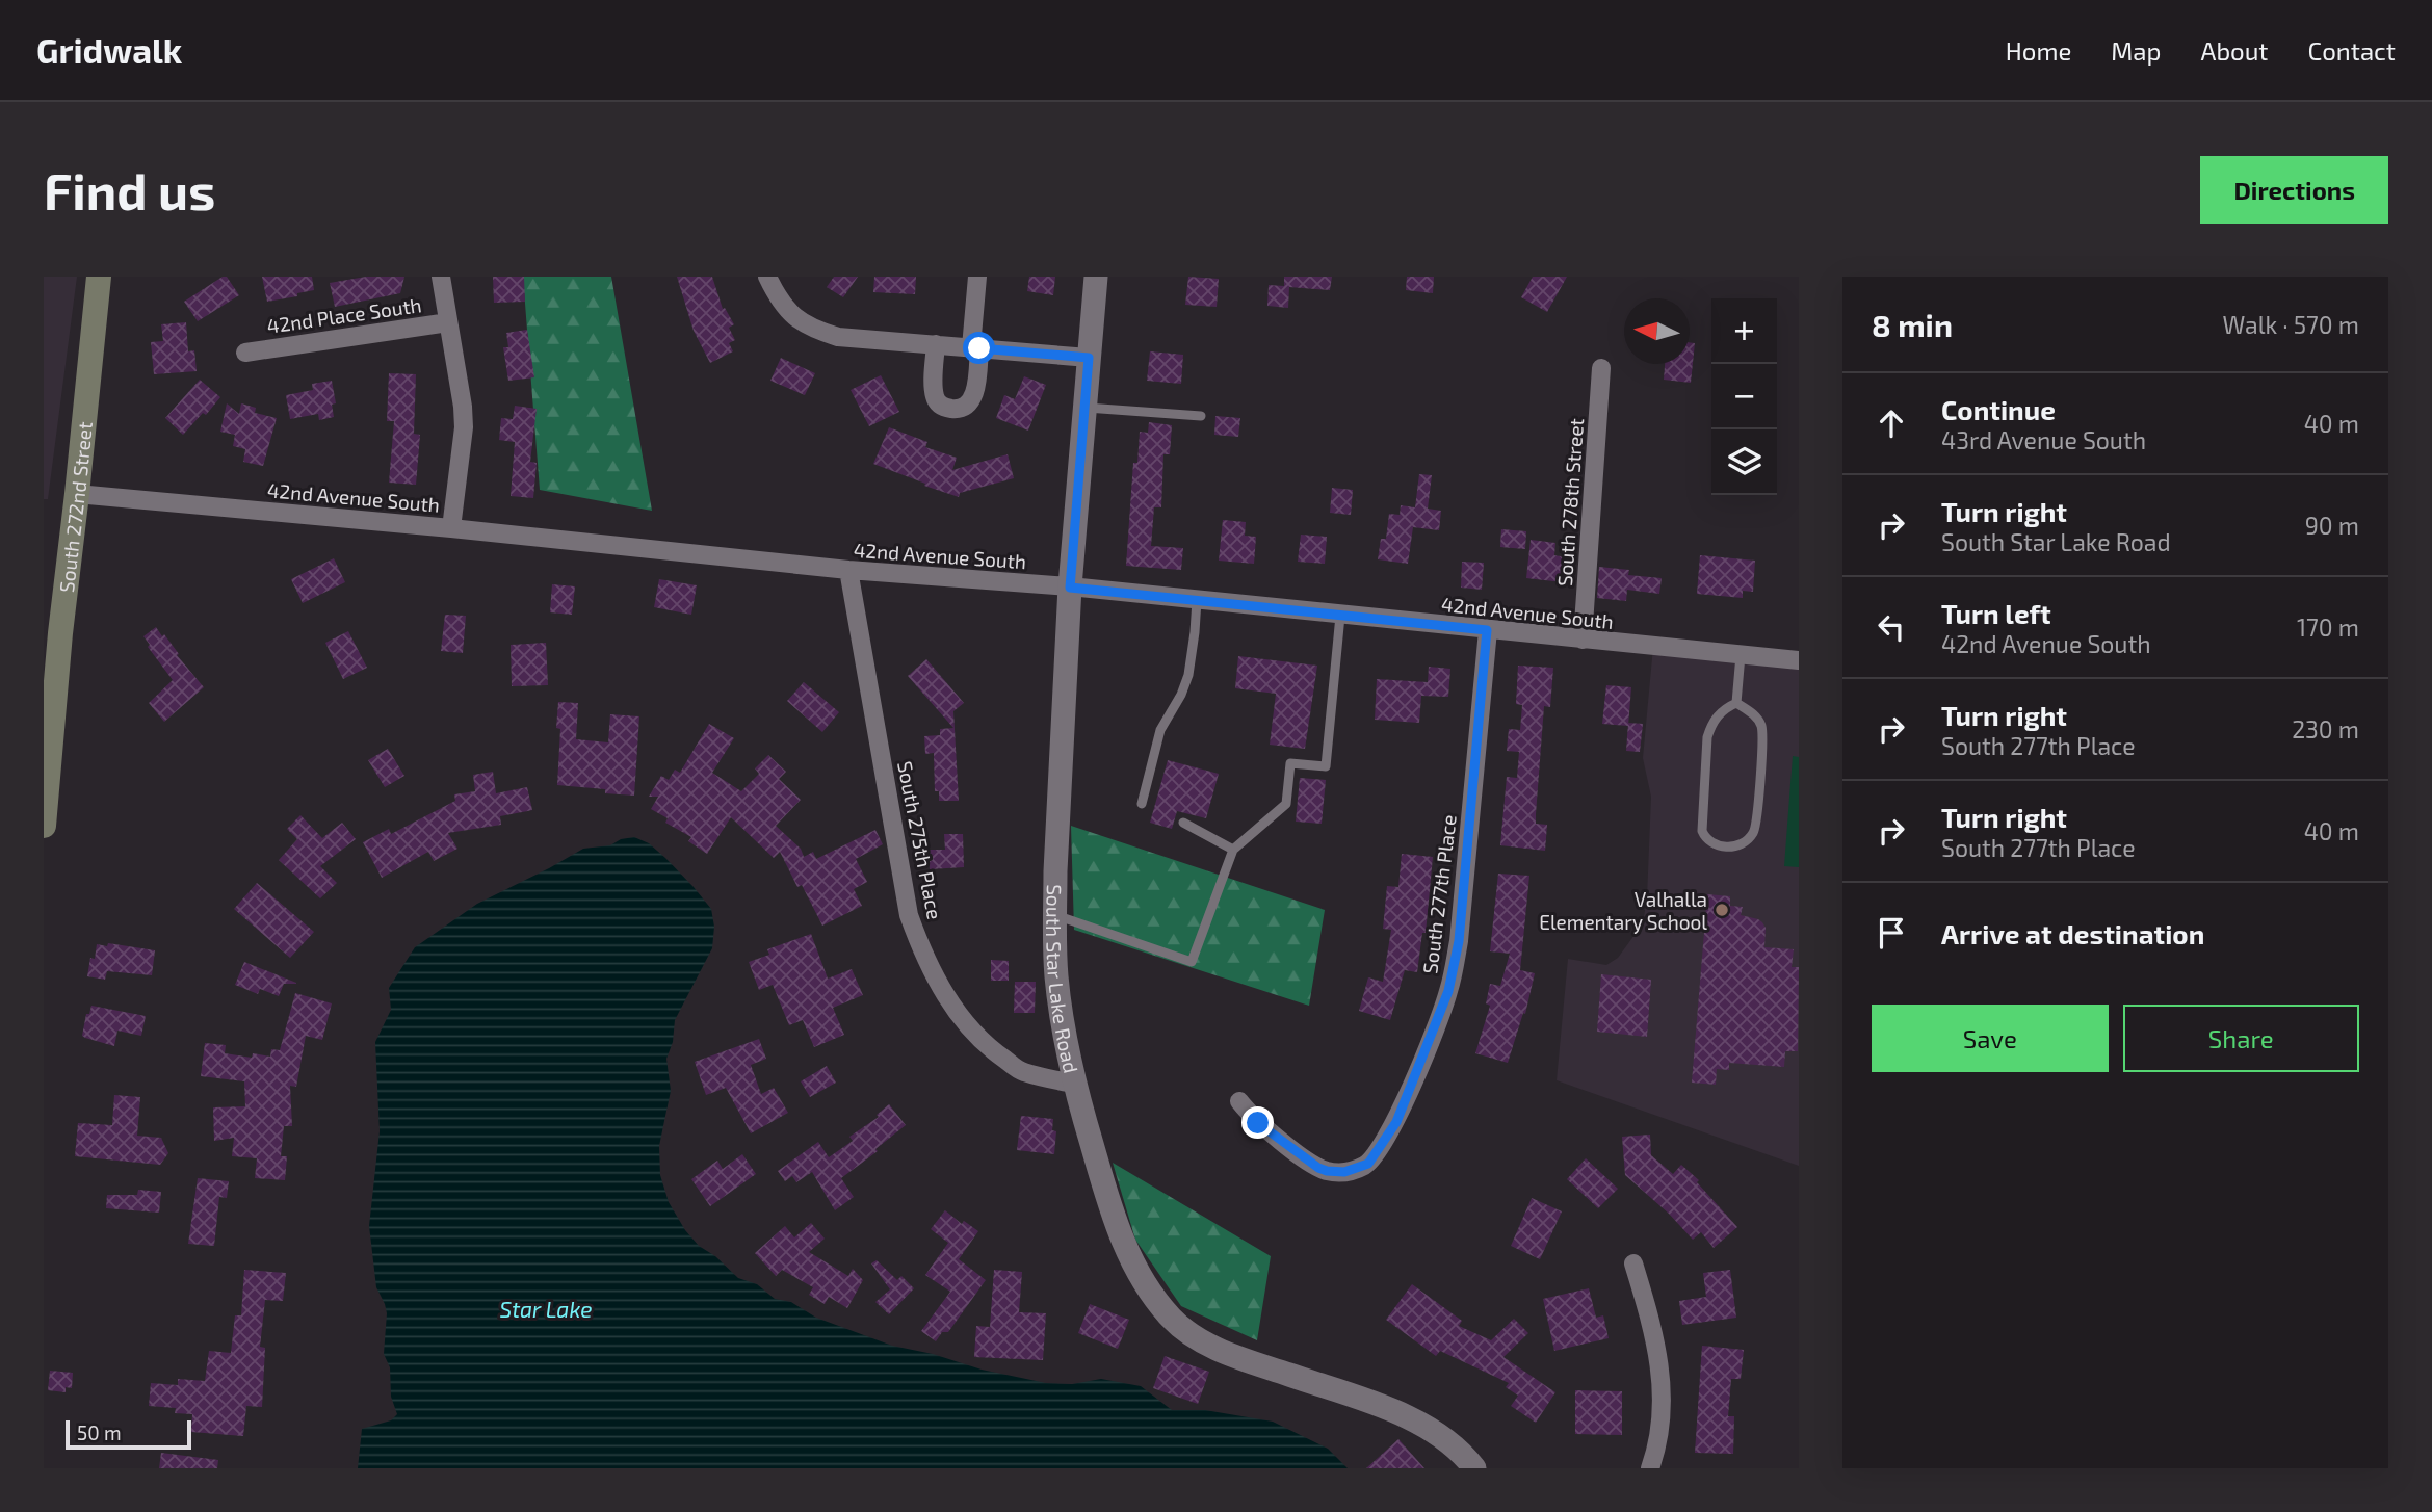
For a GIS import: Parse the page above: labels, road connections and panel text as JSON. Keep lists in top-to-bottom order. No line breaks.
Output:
{"streets":{"main road":["South 272nd Street"],"street":["42nd Place South","42nd Avenue South","South 278th Street","South 275th Place","South 277th Place","South Star Lake Road"]},"crossings":[["42nd Avenue South","South 278th Street"],["42nd Avenue South","South 272nd Street"],["42nd Avenue South","South 275th Place"],["42nd Avenue South","South 277th Place"],["42nd Avenue South","South Star Lake Road"],["South 275th Place","South Star Lake Road"]],"water":["Star Lake"],"places":["Valhalla Elementary School"],"scale_bar":"50 m","north":"left","page":{"header":"Gridwalk","nav":["Home","Map","About","Contact"],"buttons":["Directions",["Save","Share"]],"title":"Find us","heading":["8 min","Walk · 570 m"],"map_buttons":["+","−"],"list":[["Continue","43rd Avenue South","40 m"],["Turn right","South Star Lake Road","90 m"],["Turn left","42nd Avenue South","170 m"],["Turn right","South 277th Place","230 m"],["Turn right","South 277th Place","40 m"],"Arrive at destination"],"scale":"50 m"}}
